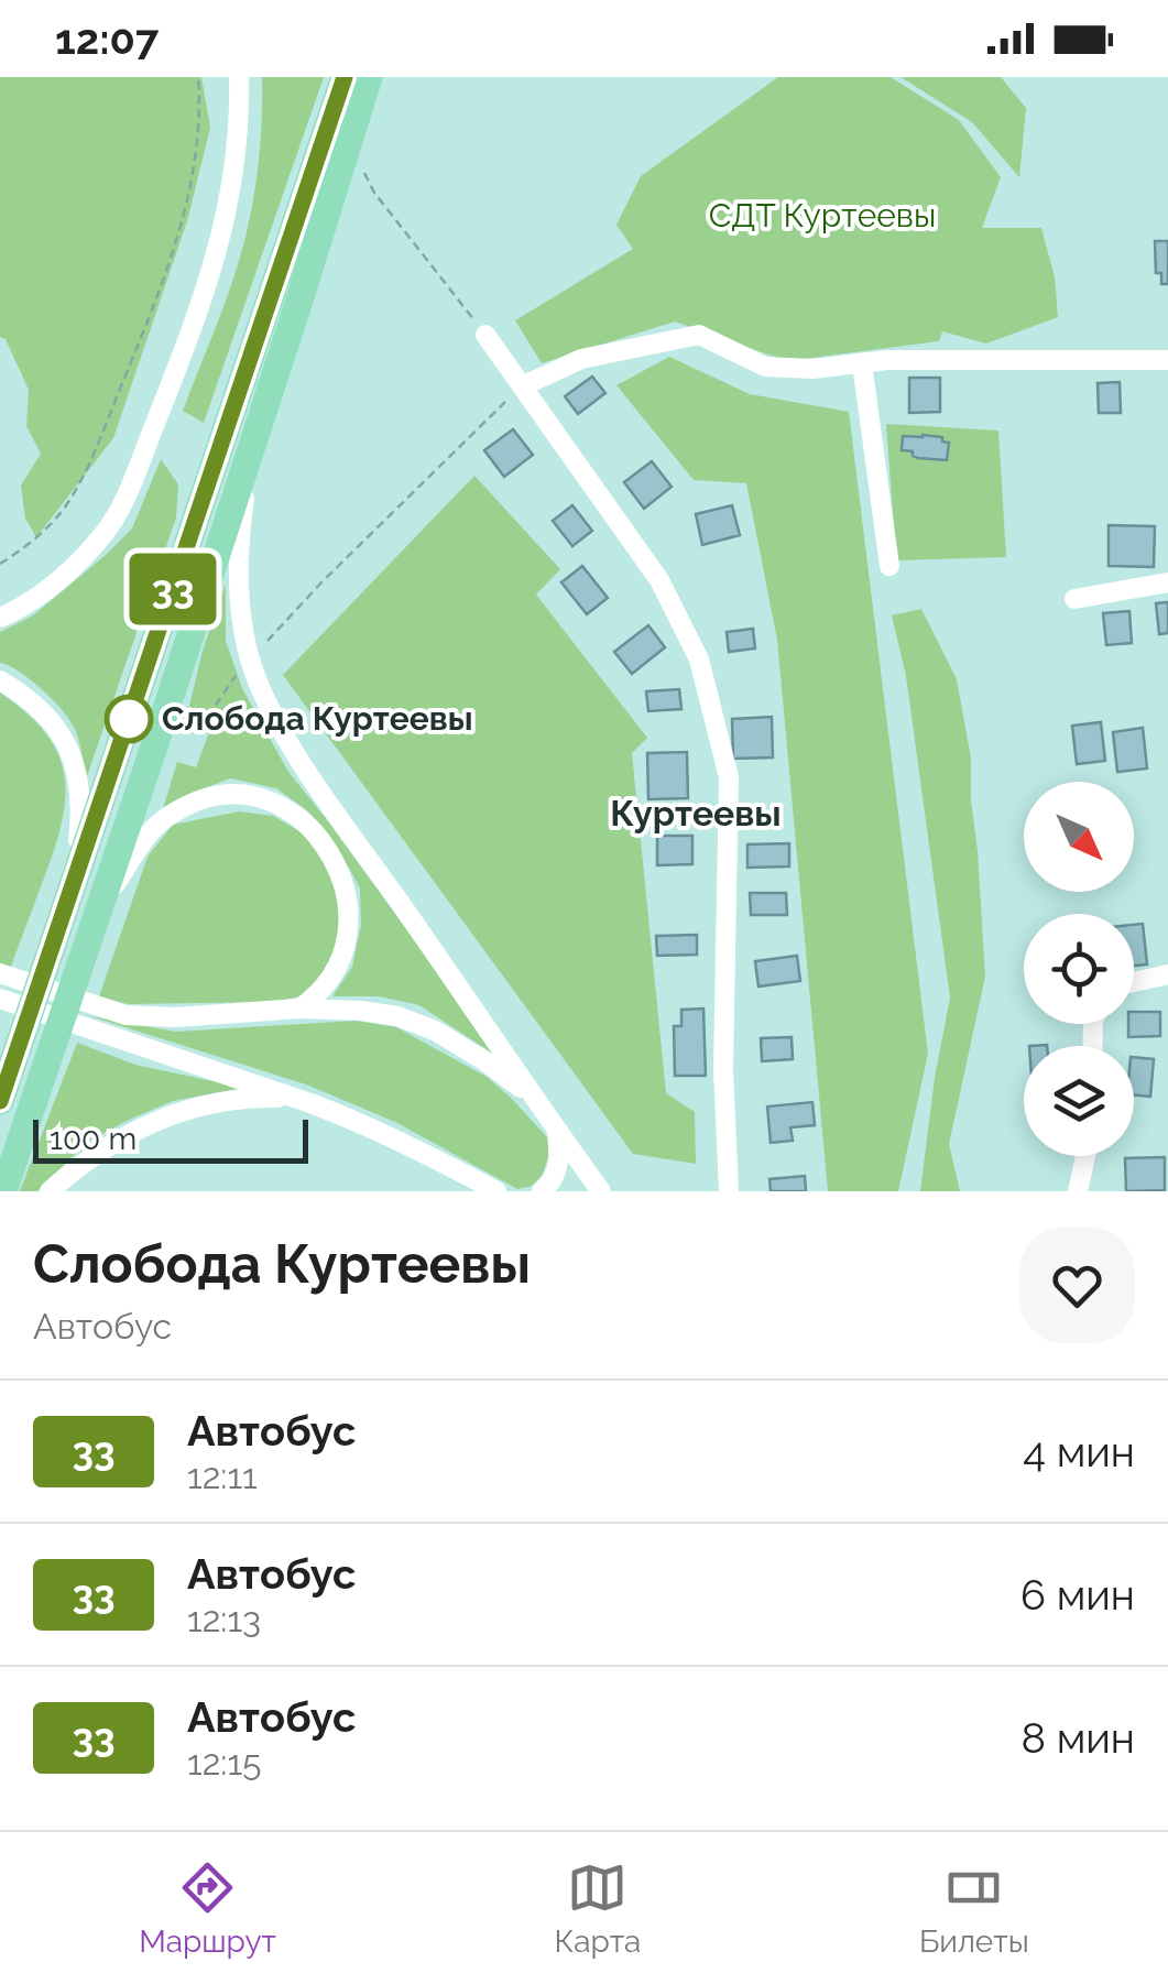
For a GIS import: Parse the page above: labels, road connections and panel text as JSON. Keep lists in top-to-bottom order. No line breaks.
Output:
{"districts":["Куртеевы"],"parks":["СДТ Куртеевы"],"places":["Слобода Куртеевы"],"lines":["bus line 33"],"scale_bar":"100 m","north":"bottom right","page":{"status":"12:07","on_map":"33","scale":"100 m","heading":["Слобода Куртеевы","Автобус"],"list":[{"mark":"33","name":"Автобус","note":"12:11","value":"4 мин"},{"mark":"33","name":"Автобус","note":"12:13","value":"6 мин"},{"mark":"33","name":"Автобус","note":"12:15","value":"8 мин"}],"tabs":["Маршрут","Карта","Билеты"]}}
